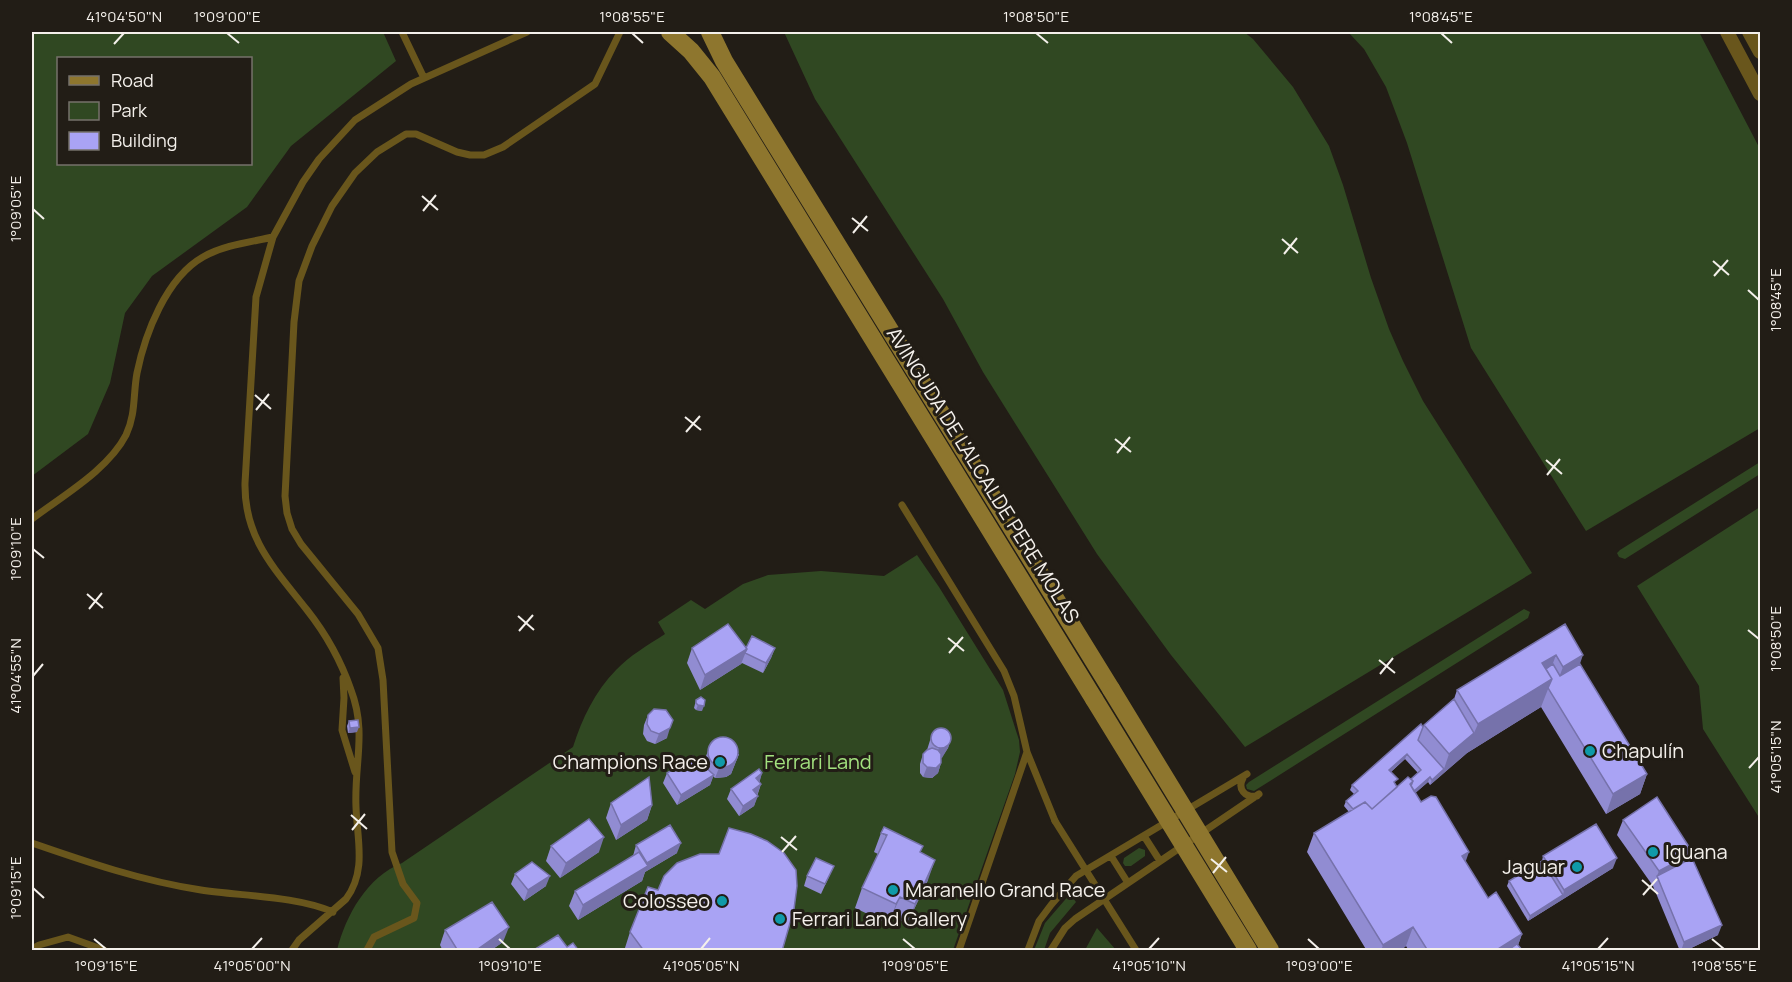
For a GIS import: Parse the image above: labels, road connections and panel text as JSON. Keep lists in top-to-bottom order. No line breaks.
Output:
{"streets":{"street":["AVINGUDA DE L'ALCALDE PERE MOLAS"]},"parks":["Ferrari Land"],"places":["Chapulín","Champions Race","Iguana","Jaguar","Maranello Grand Race","Colosseo","Ferrari Land Gallery"],"legend":["Road","Park","Building"],"coordinates":["41°04'50\"N","1°09'00\"E","1°08'55\"E","1°08'50\"E","1°08'45\"E","1°09'05\"E","1°09'10\"E","41°04'55\"N","41°05'15\"N","1°09'15\"E","41°05'00\"N","41°05'05\"N","41°05'10\"N"]}
